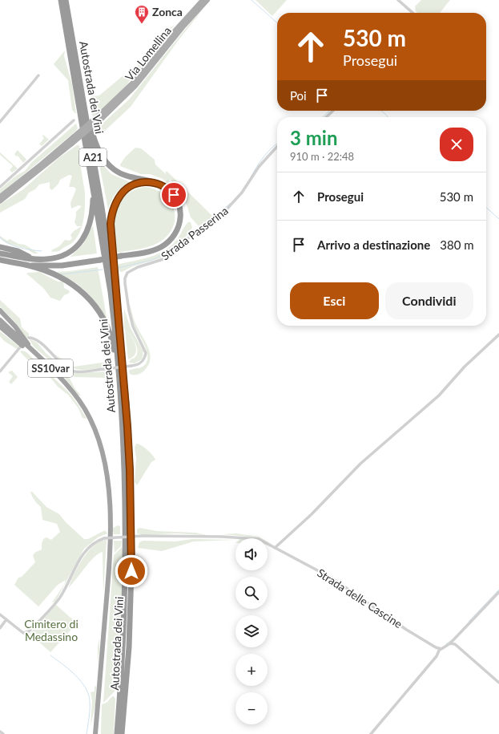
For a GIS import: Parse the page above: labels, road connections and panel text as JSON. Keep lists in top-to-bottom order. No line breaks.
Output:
{"streets":{"highway":["Autostrada dei Vini","A21","SS10var"],"main road":["Via Lomellina"],"street":["Strada Passerina","Strada delle Cascine"]},"parks":["Cimitero di Medassino"],"places":{"building":["Zonca"]},"page":{"turn":["530 m","Prosegui"],"then":"Poi","heading":["3 min","910 m · 22:48"],"list":[{"name":"Prosegui","value":"530 m"},{"name":"Arrivo a destinazione","value":"380 m"}],"buttons":["Esci","Condividi"],"map_buttons":["+","−"]}}
